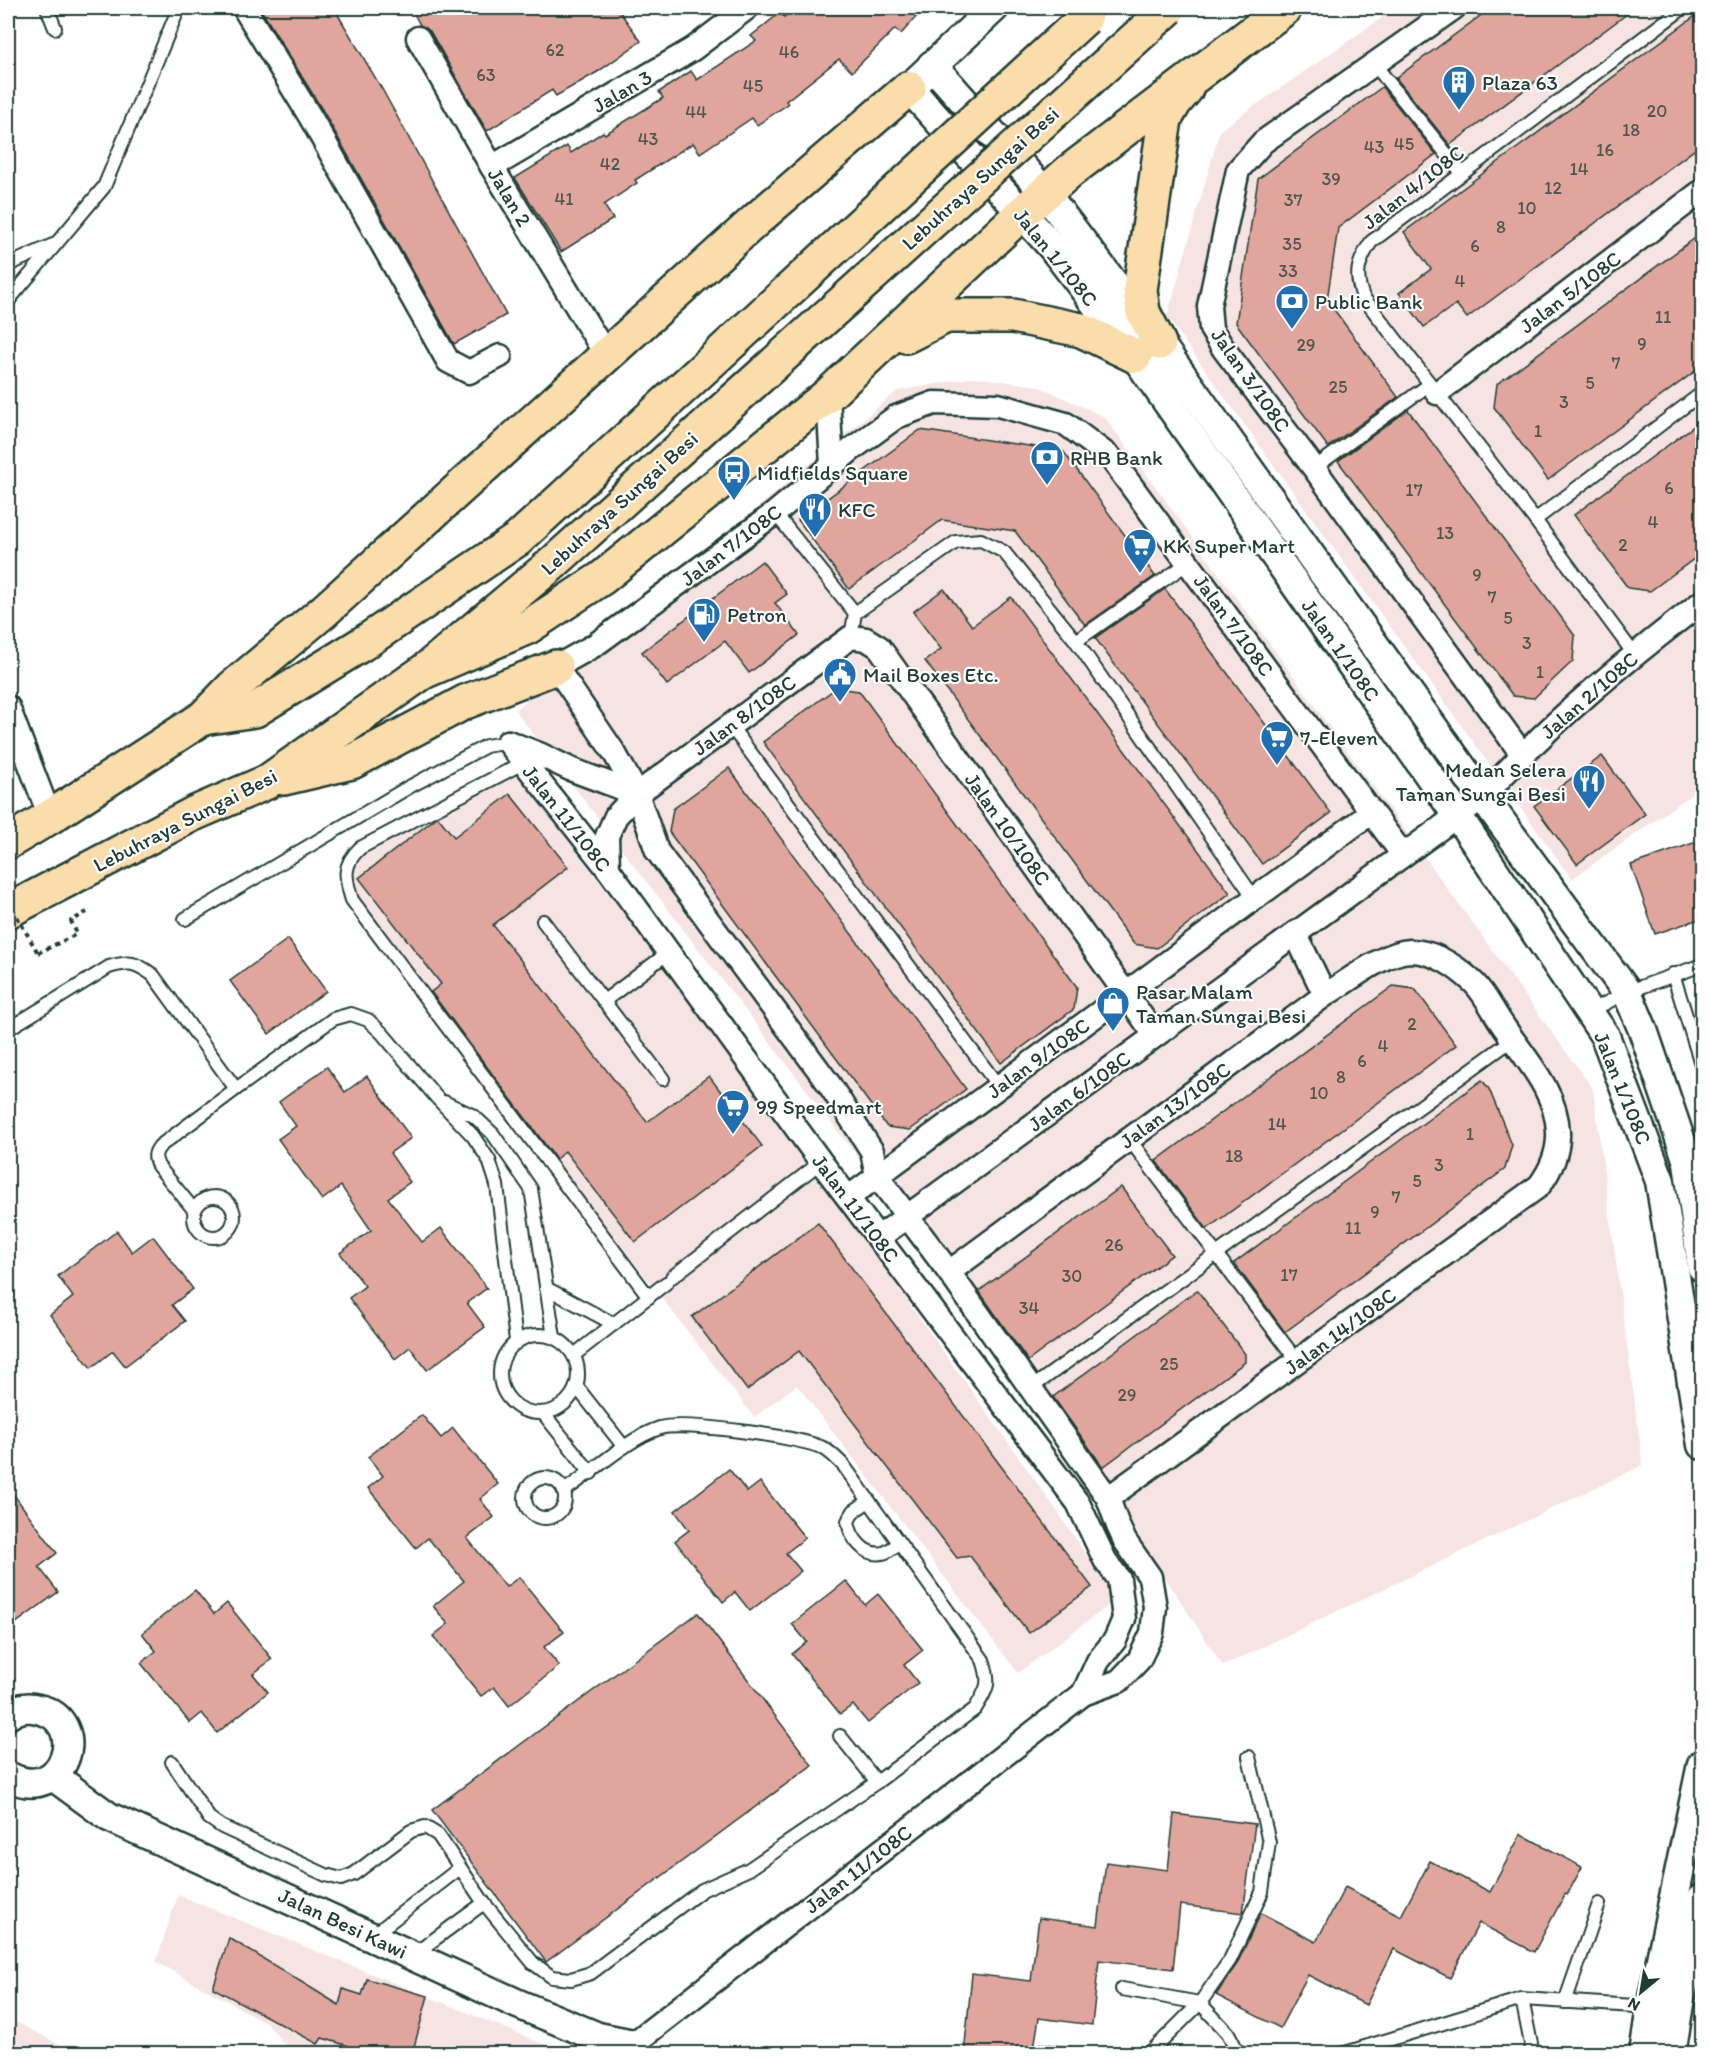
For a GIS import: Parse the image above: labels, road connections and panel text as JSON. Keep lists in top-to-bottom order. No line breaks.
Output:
{"streets":{"highway":["Lebuhraya Sungai Besi"],"street":["Jalan 3","Jalan 2","Jalan 1/108C","Jalan 5/108C","Jalan 3/108C","Jalan 7/108C","Jalan 2/108C","Jalan 8/108C","Jalan 11/108C","Jalan 10/108C","Jalan 9/108C","Jalan 6/108C","Jalan 13/108C","Jalan 14/108C","Jalan Besi Kawi"],"lane":["Jalan 4/108C"]},"crossings":[["Jalan 3","Jalan 2"],["Jalan 4/108C","Jalan 5/108C"],["Jalan 4/108C","Jalan 2/108C"],["Jalan 1/108C","Jalan 2/108C"],["Jalan 1/108C","Jalan 6/108C"],["Jalan 3/108C","Jalan 2/108C"],["Jalan 7/108C","Jalan 11/108C"],["Jalan 7/108C","Jalan 9/108C"],["Jalan 7/108C","Jalan 6/108C"],["Jalan 2/108C","Jalan 6/108C"],["Jalan 8/108C","Jalan 11/108C"],["Jalan 8/108C","Jalan 10/108C"],["Jalan 11/108C","Jalan 9/108C"],["Jalan 11/108C","Jalan 6/108C"],["Jalan 11/108C","Jalan 13/108C"],["Jalan 11/108C","Jalan 14/108C"],["Jalan 11/108C","Jalan Besi Kawi"],["Jalan 10/108C","Jalan 9/108C"],["Jalan 10/108C","Jalan 6/108C"],["Jalan 13/108C","Jalan 14/108C"]],"places":{"building":["Plaza 63"],"bank":["Public Bank","RHB Bank"],"bus stop":["Midfields Square"],"restaurant":["KFC","Medan Selera Taman Sungai Besi"],"supermarket":["KK Super Mart","7-Eleven","99 Speedmart"],"fuel station":["Petron"],"public building":["Mail Boxes Etc."],"shop":["Pasar Malam Taman Sungai Besi"]},"house_numbers":["62","46","63","45","20","44","18","43","45","43","16","42","14","39","12","41","37","10","8","35","6","33","4","11","9","29","7","5","25","3","1","6","17","4","13","2","9","7","5","3","1","2","4","6","8","10","14","1","18","3","5","7","9","11","26","17","30","34","25","29"],"north":"bottom left"}
